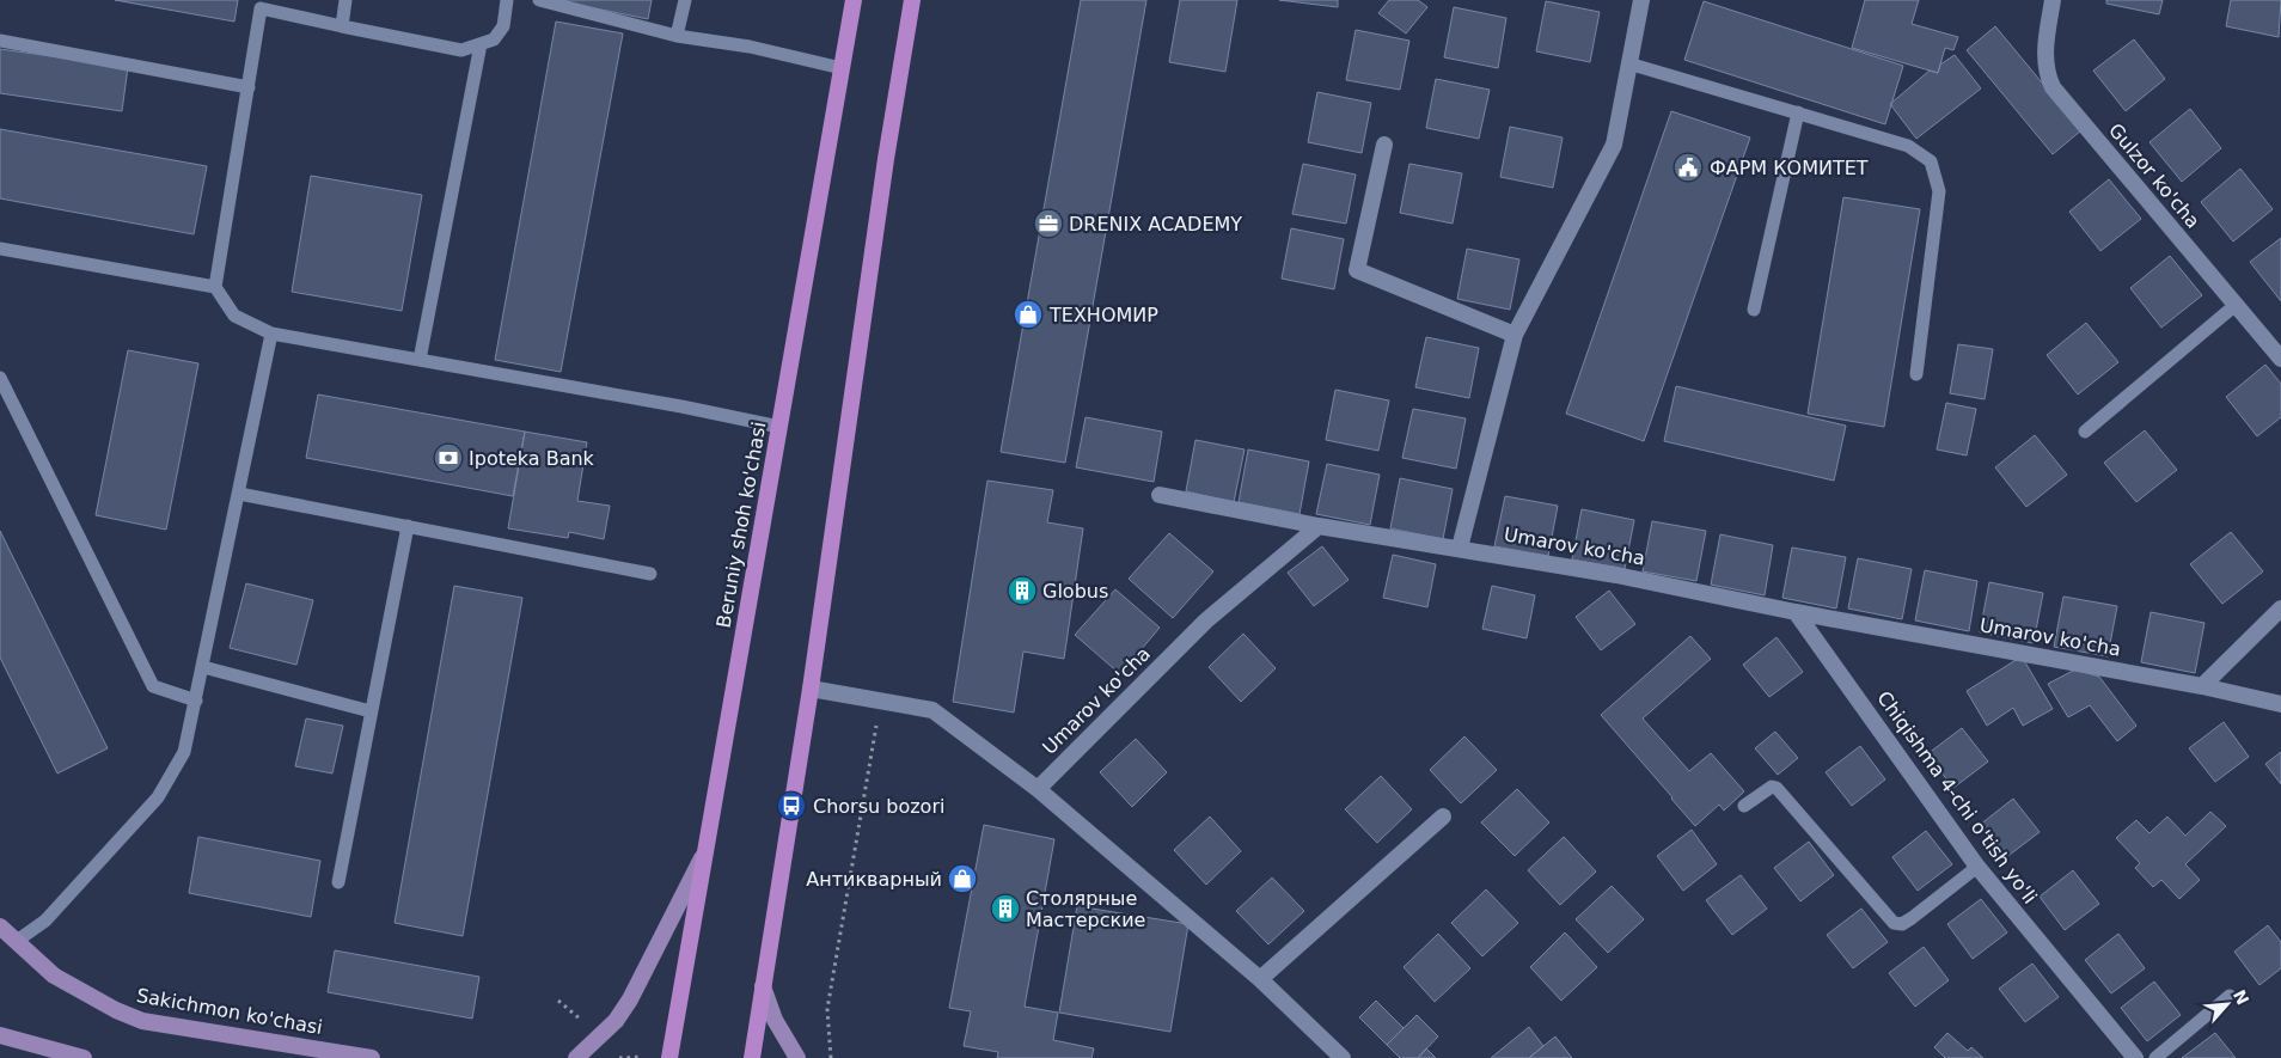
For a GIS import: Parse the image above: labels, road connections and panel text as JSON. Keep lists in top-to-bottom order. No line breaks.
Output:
{"streets":{"main road":["Beruniy shoh ko'chasi","Sakichmon ko'chasi"],"street":["Gulzor ko'cha","Umarov ko'cha","Chiqishma 4-chi o'tish yo'li"]},"crossings":[["Umarov ko'cha","Chiqishma 4-chi o'tish yo'li"]],"places":{"public building":["ФАРМ КОМИТЕТ"],"office":["DRENIX ACADEMY"],"shop":["ТЕХНОМИР","Антикварный"],"bank":["Ipoteka Bank"],"building":["Globus","Столярные Мастерские"],"bus stop":["Chorsu bozori"]},"north":"top right"}
